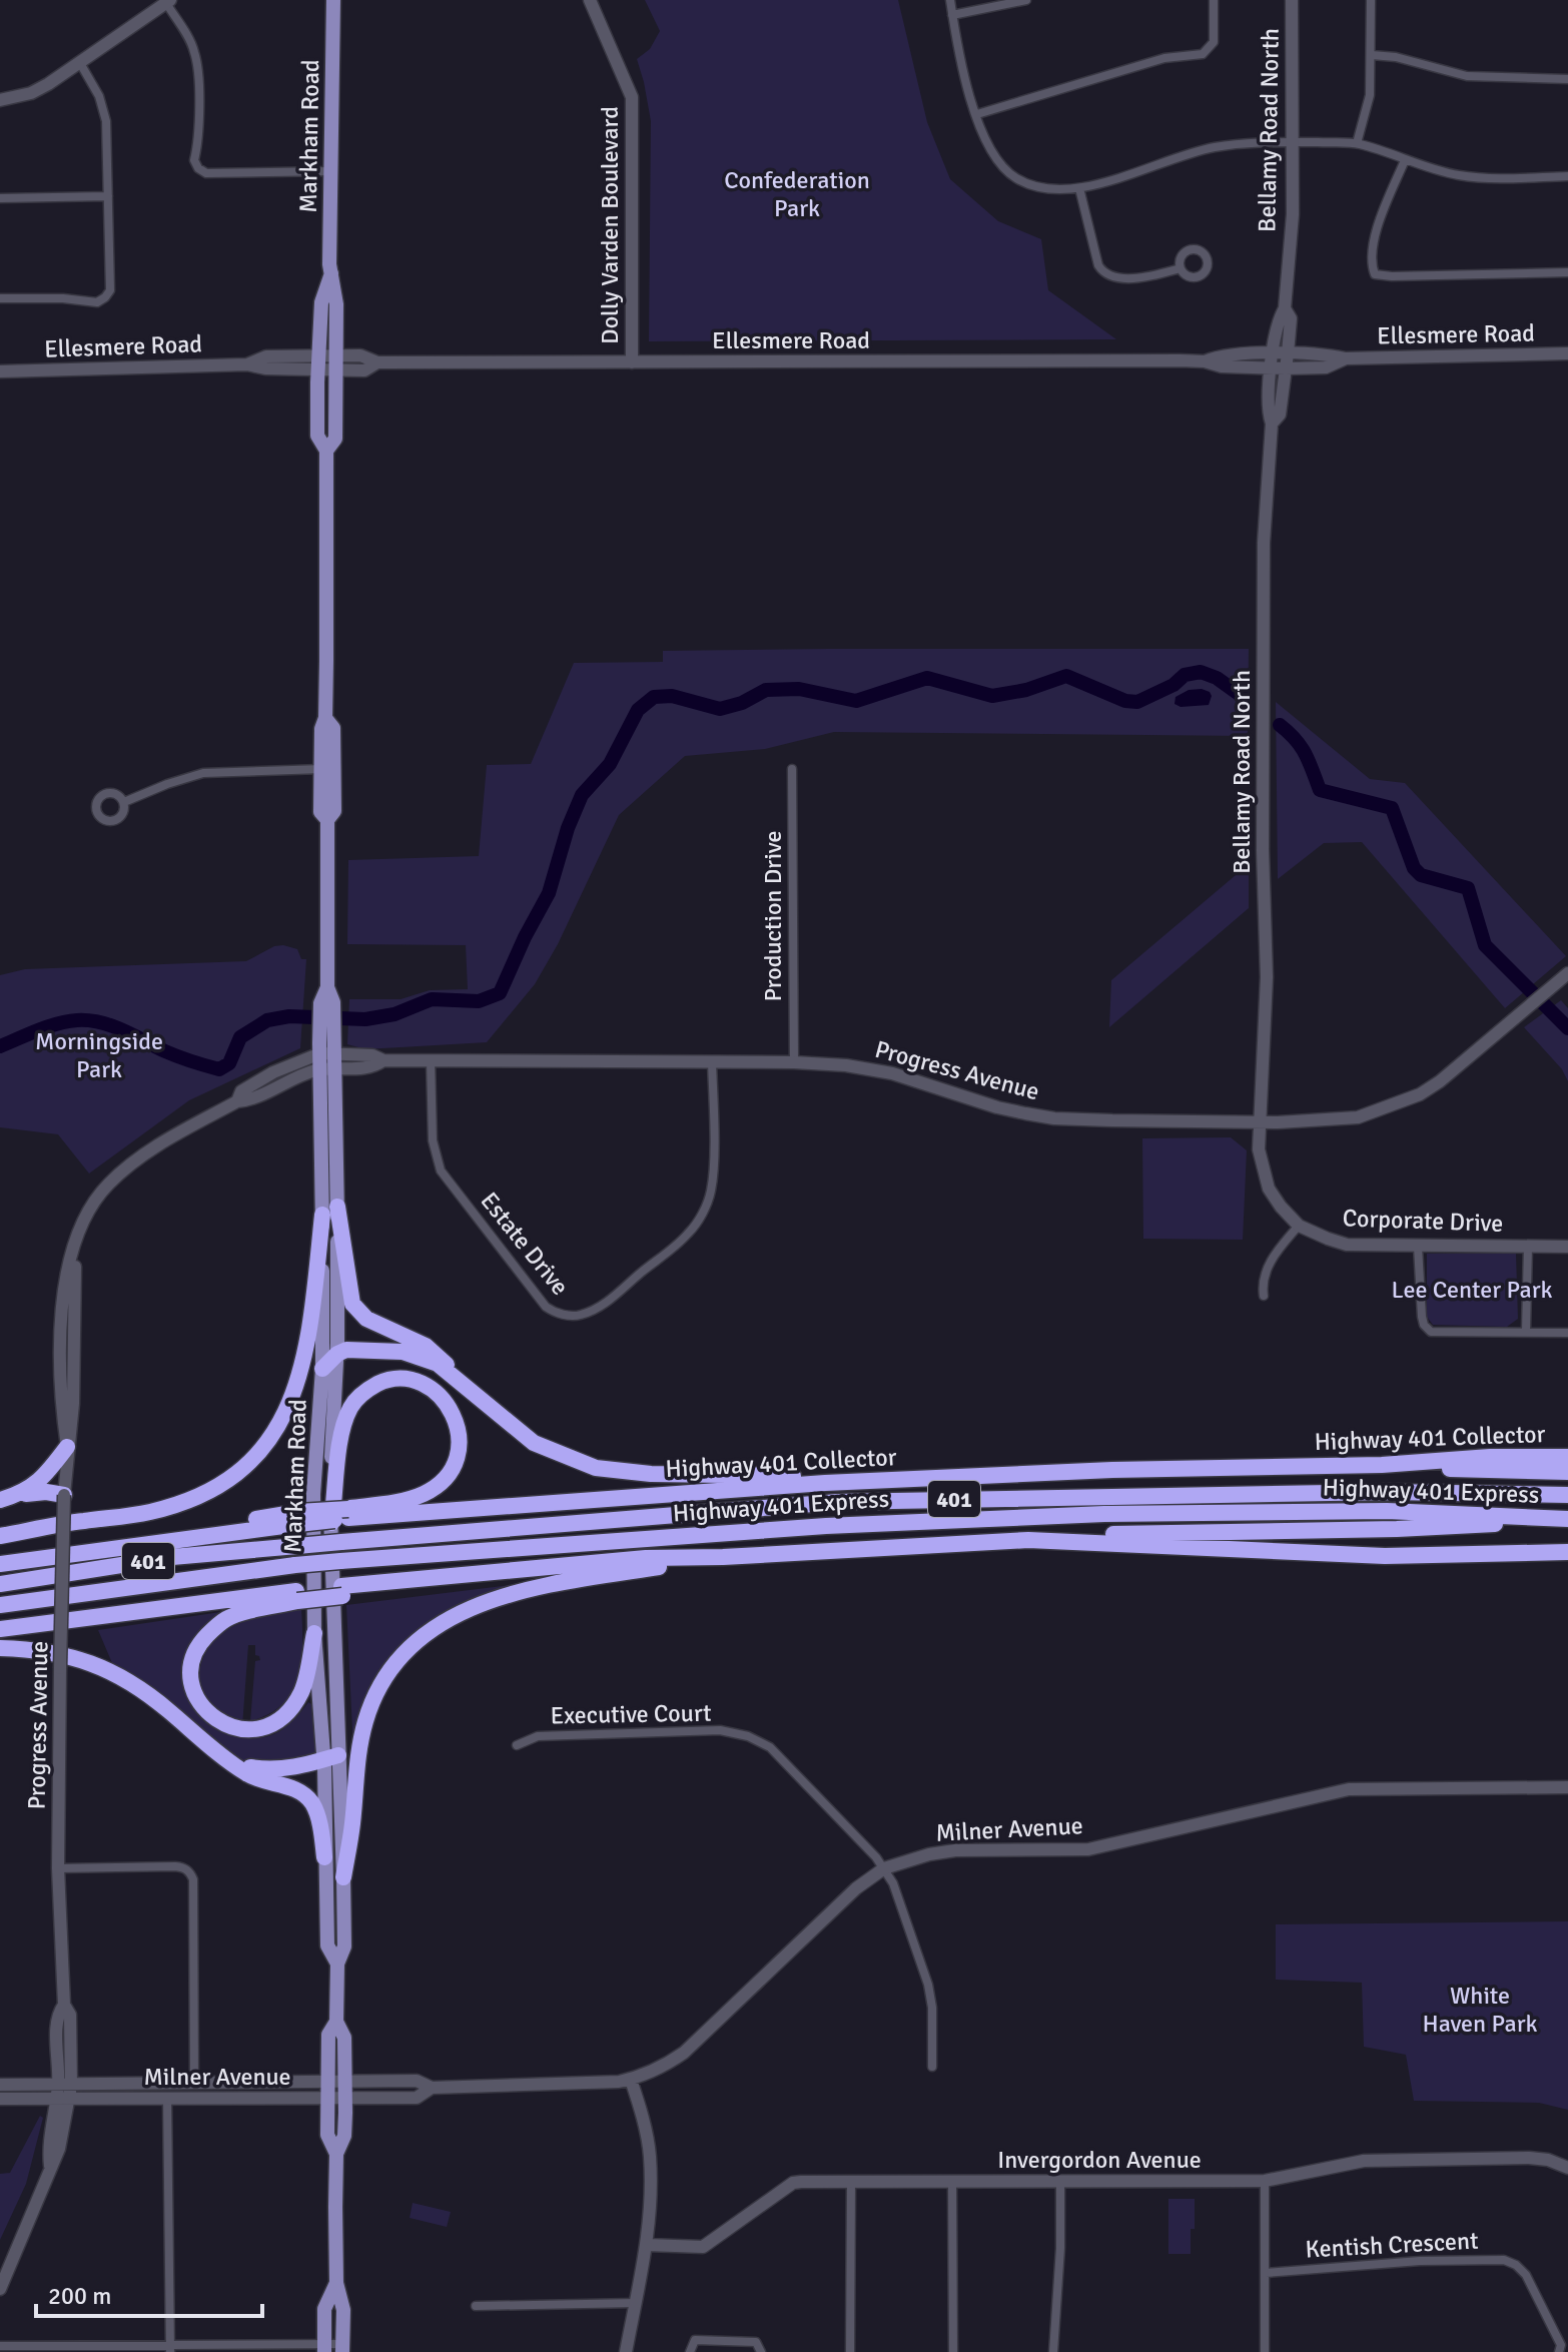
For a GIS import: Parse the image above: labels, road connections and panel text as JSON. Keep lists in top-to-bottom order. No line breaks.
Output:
{"streets":{"highway":["Highway 401 Collector","Highway 401 Express","401"],"main road":["Bellamy Road North","Markham Road","Dolly Varden Boulevard","Ellesmere Road","Progress Avenue","Corporate Drive","Milner Avenue","Invergordon Avenue"],"street":["Production Drive","Estate Drive","Executive Court","Kentish Crescent"]},"crossings":[["Bellamy Road North","Ellesmere Road"],["Bellamy Road North","Progress Avenue"],["Bellamy Road North","Corporate Drive"],["Markham Road","Ellesmere Road"],["Markham Road","Progress Avenue"],["Markham Road","Highway 401 Express"],["Markham Road","Milner Avenue"],["Dolly Varden Boulevard","Ellesmere Road"],["Production Drive","Progress Avenue"],["Progress Avenue","Corporate Drive"],["Progress Avenue","Estate Drive"],["Progress Avenue","Milner Avenue"],["Executive Court","Milner Avenue"]],"parks":["Confederation Park","Morningside Park","Lee Center Park","White Haven Park"],"scale_bar":"200 m"}
